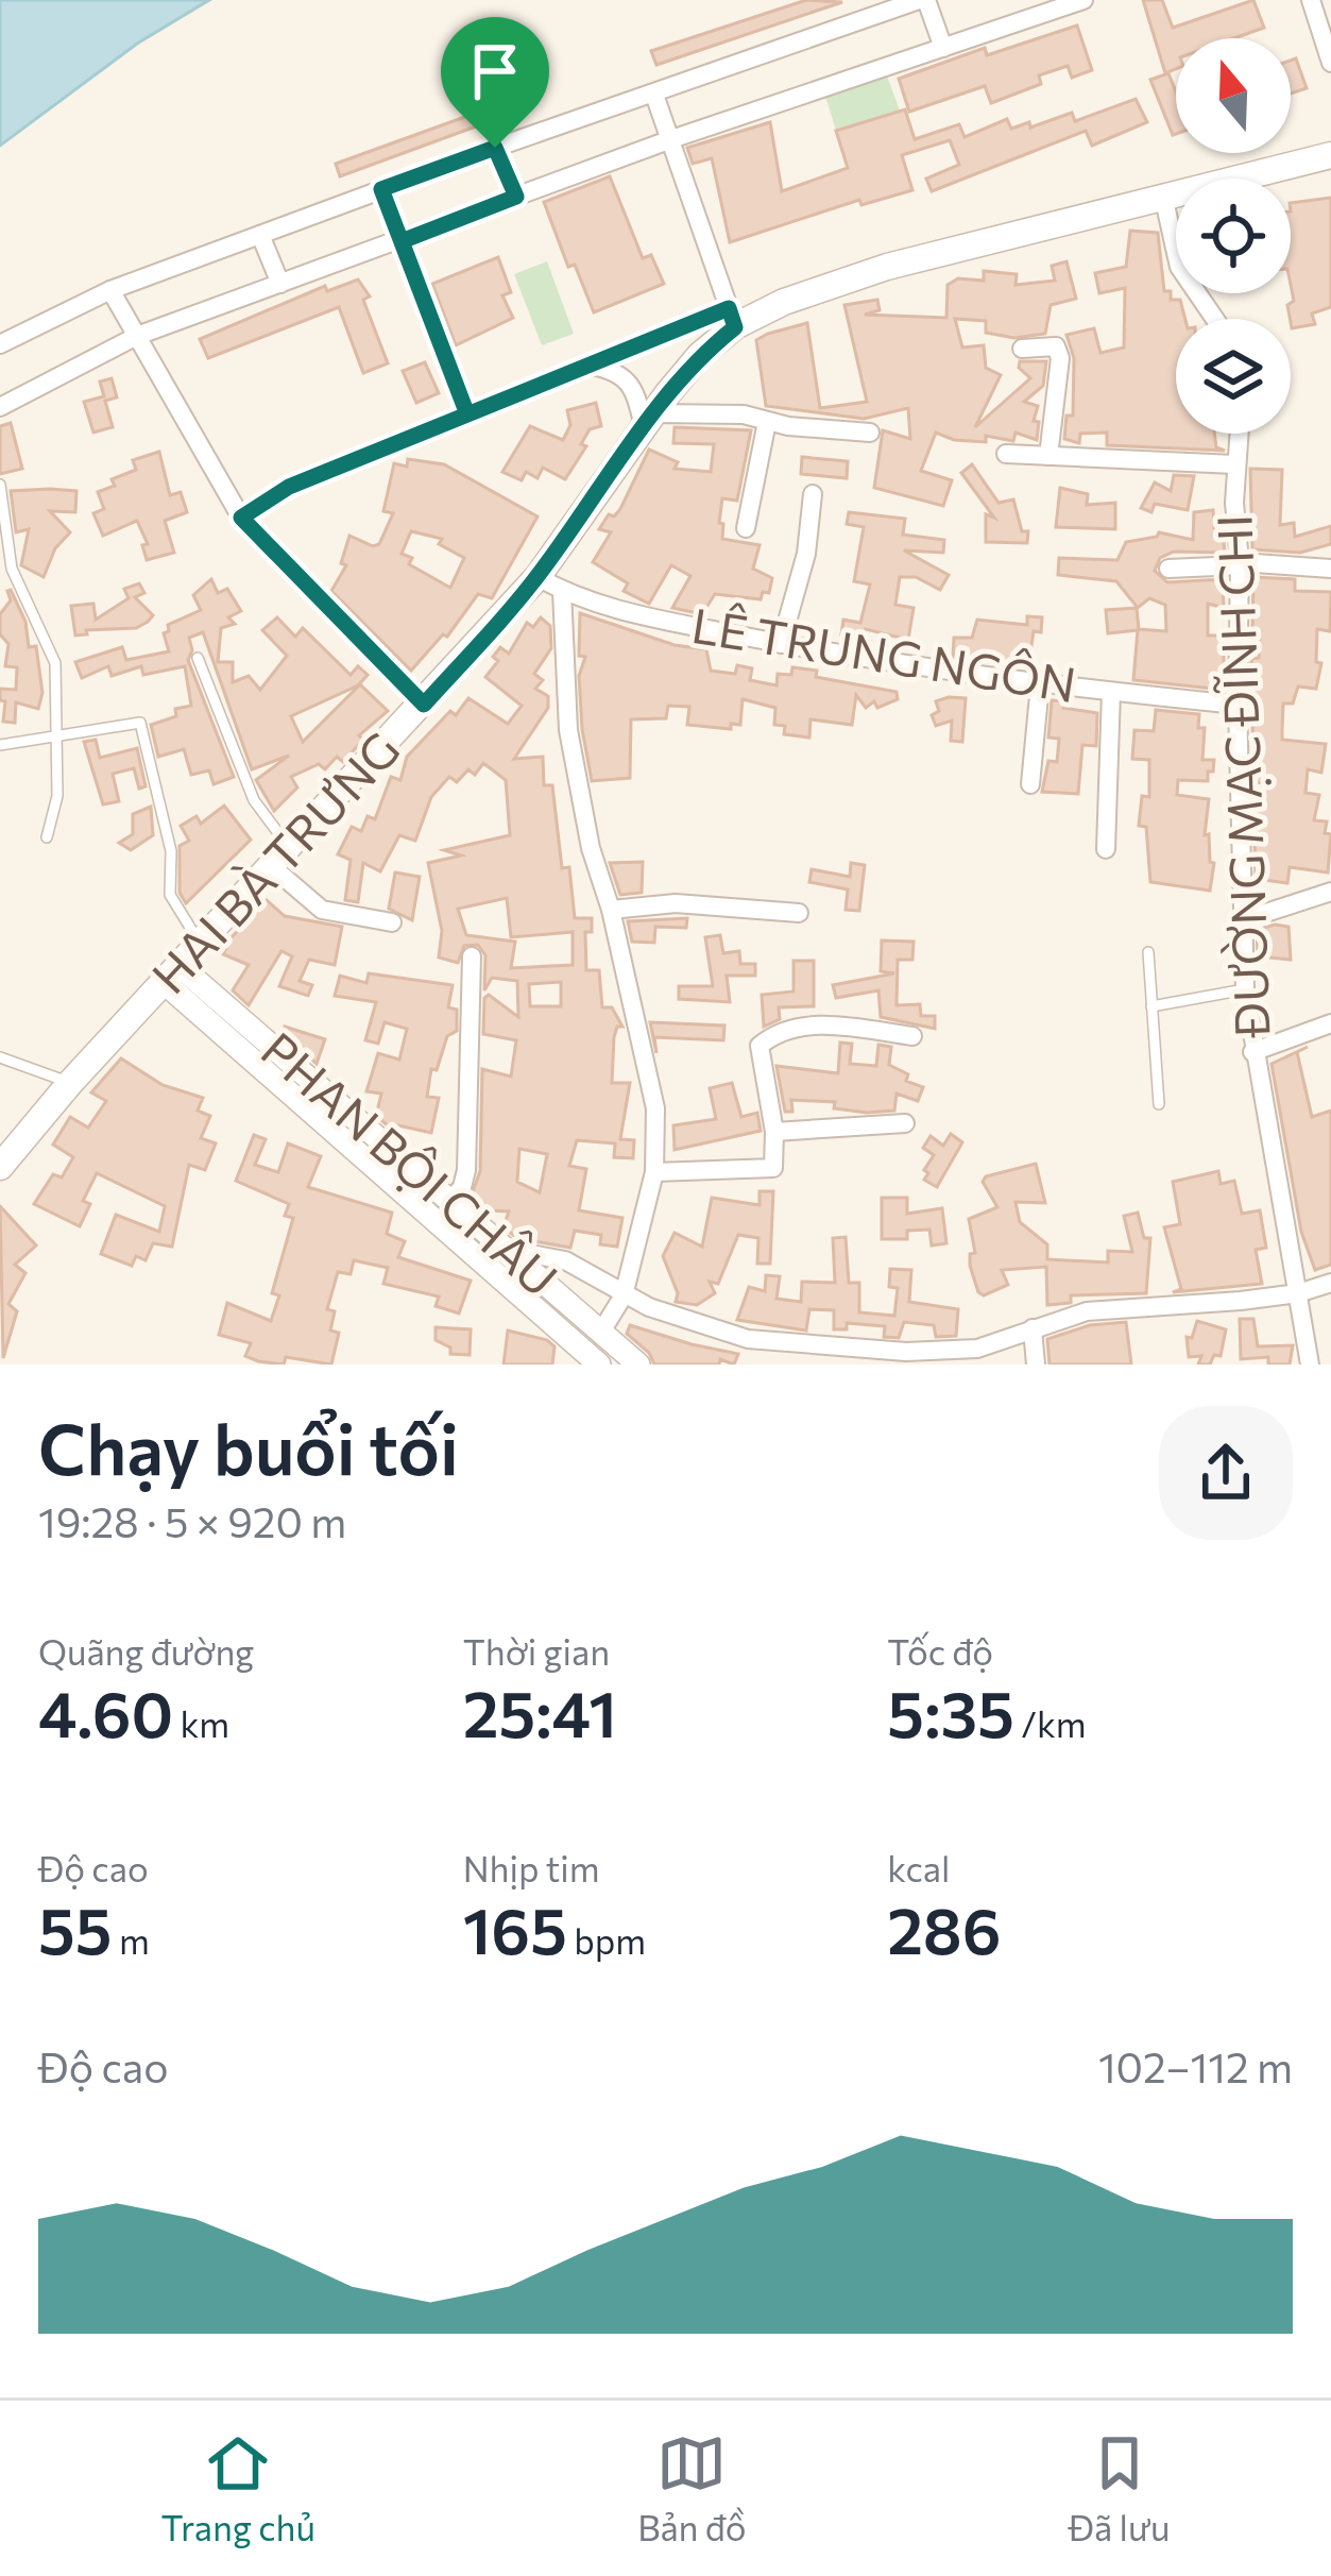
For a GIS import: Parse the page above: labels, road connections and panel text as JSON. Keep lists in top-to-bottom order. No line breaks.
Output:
{"streets":{"main road":["HAI BÀ TRƯNG"],"street":["LÊ TRUNG NGÔN","ĐƯỜNG MẠC ĐĨNH CHI","PHAN BỘI CHÂU"]},"crossings":[["LÊ TRUNG NGÔN","ĐƯỜNG MẠC ĐĨNH CHI"],["LÊ TRUNG NGÔN","HAI BÀ TRƯNG"],["HAI BÀ TRƯNG","PHAN BỘI CHÂU"]],"north":"top","page":{"heading":["Chạy buổi tối","19:28 · 5 × 920 m"],"stats":[["Quãng đường","4.60 km"],["Thời gian","25:41"],["Tốc độ","5:35 /km"],["Độ cao","55 m"],["Nhịp tim","165 bpm"],["kcal","286"]],"chart":["Độ cao","102–112 m"],"tabs":["Trang chủ","Bản đồ","Đã lưu"]}}
